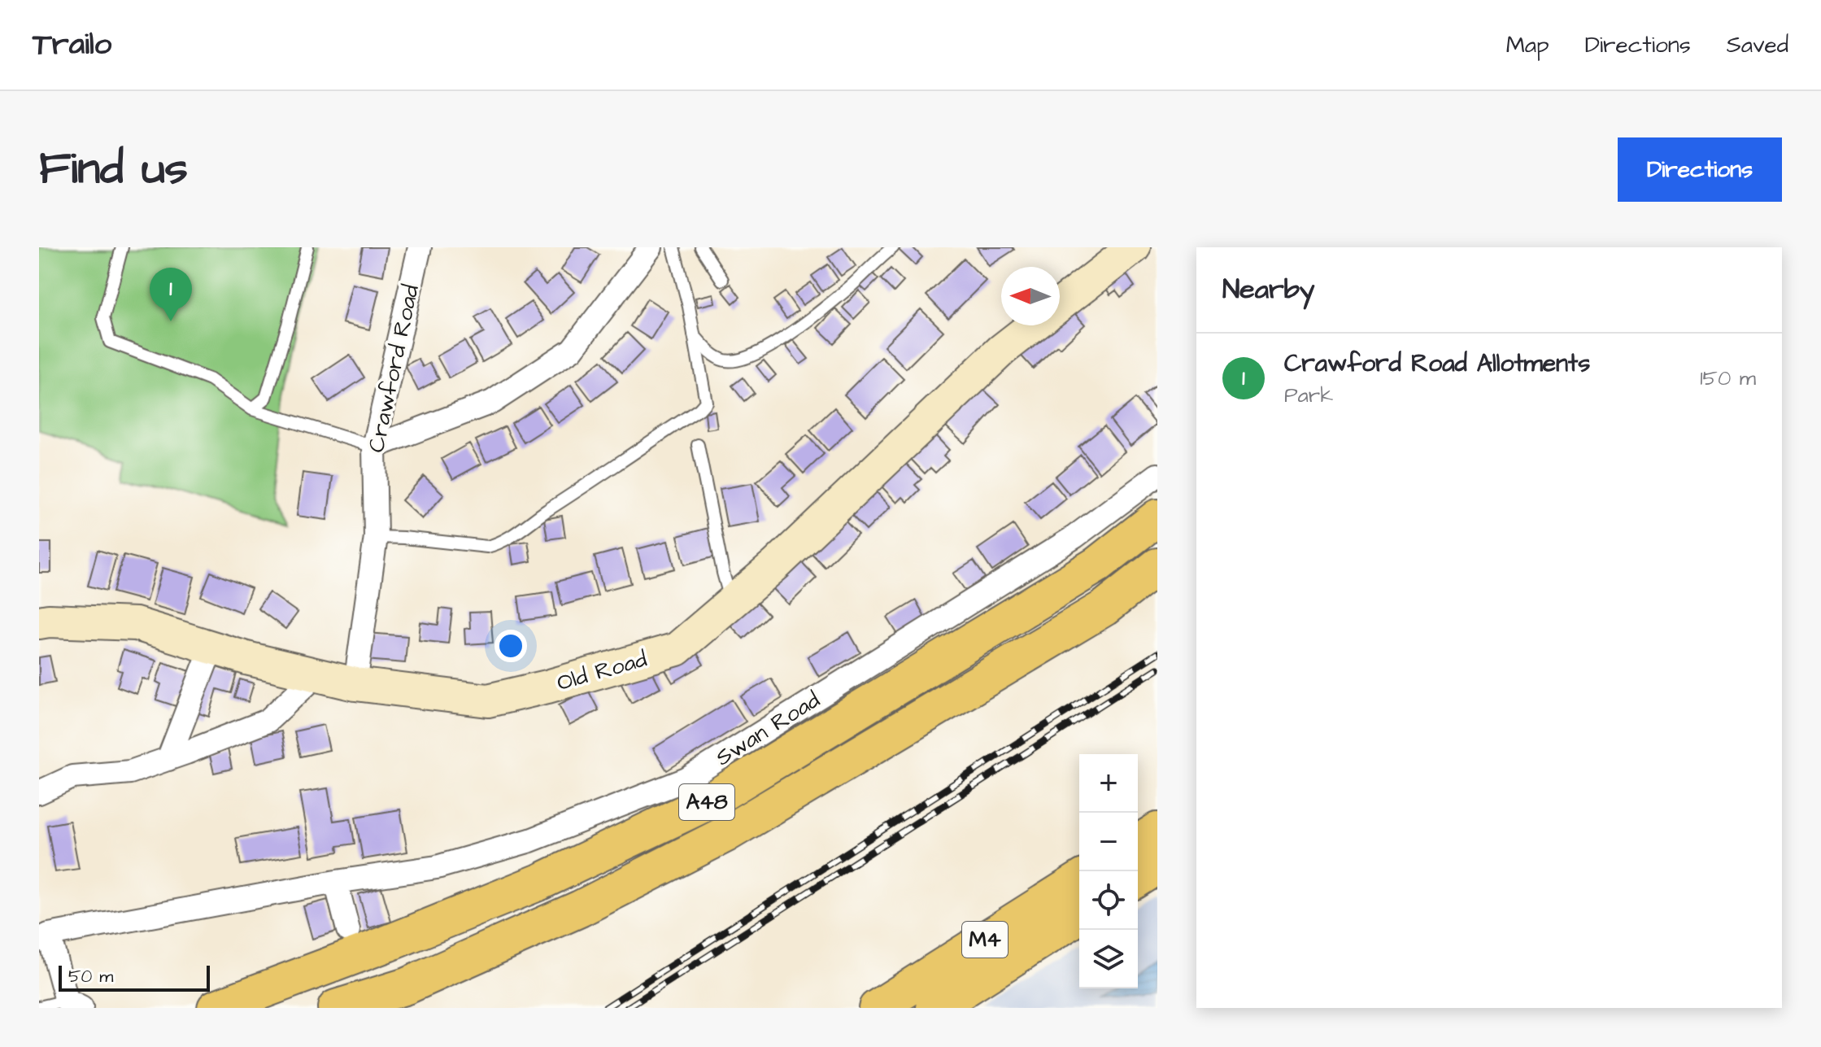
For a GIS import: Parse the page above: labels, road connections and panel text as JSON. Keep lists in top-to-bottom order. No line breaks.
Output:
{"streets":{"main road":["A48","M4"],"street":["Crawford Road","Old Road","Swan Road"]},"crossings":[["Crawford Road","Old Road"]],"scale_bar":"50 m","north":"left","page":{"header":"Trailo","nav":["Map","Directions","Saved"],"title":"Find us","buttons":"Directions","heading":"Nearby","pins":"1","list":[{"mark":"1","name":"Crawford Road Allotments","note":"Park","value":"150 m"}],"map_buttons":["+","−"],"scale":"50 m"}}
